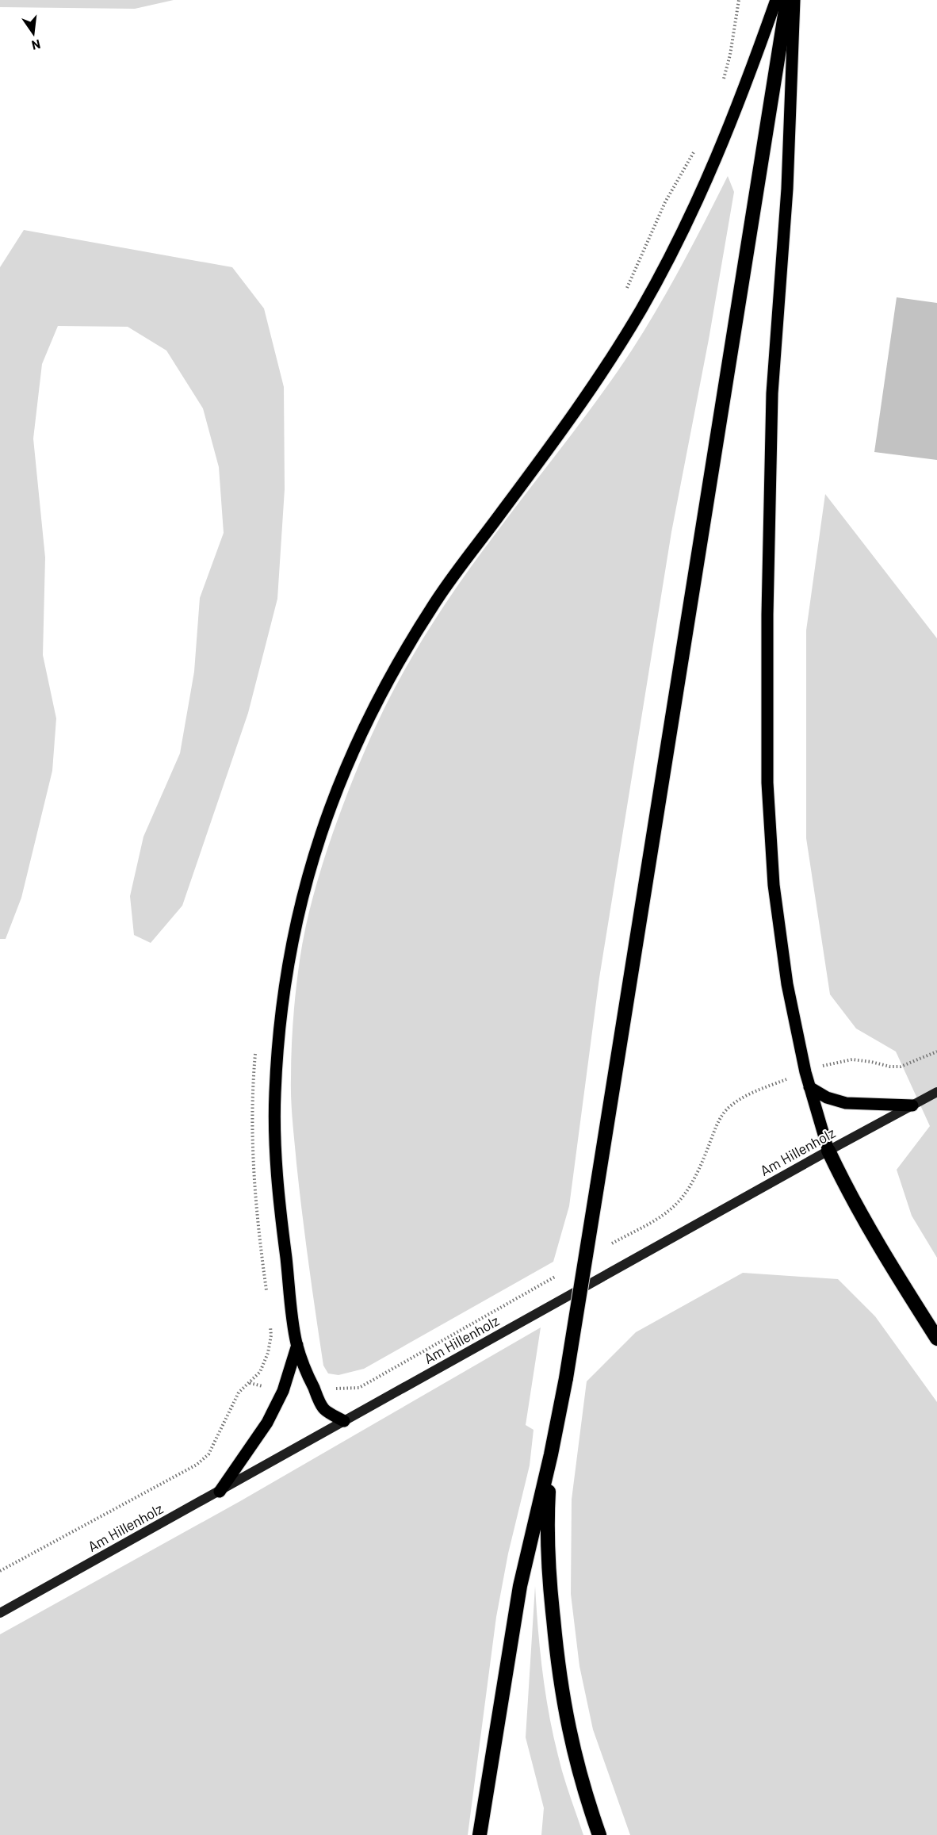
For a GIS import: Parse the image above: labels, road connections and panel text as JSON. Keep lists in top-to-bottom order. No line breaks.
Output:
{"streets":{"street":["Am Hillenholz"]},"north":"bottom"}
